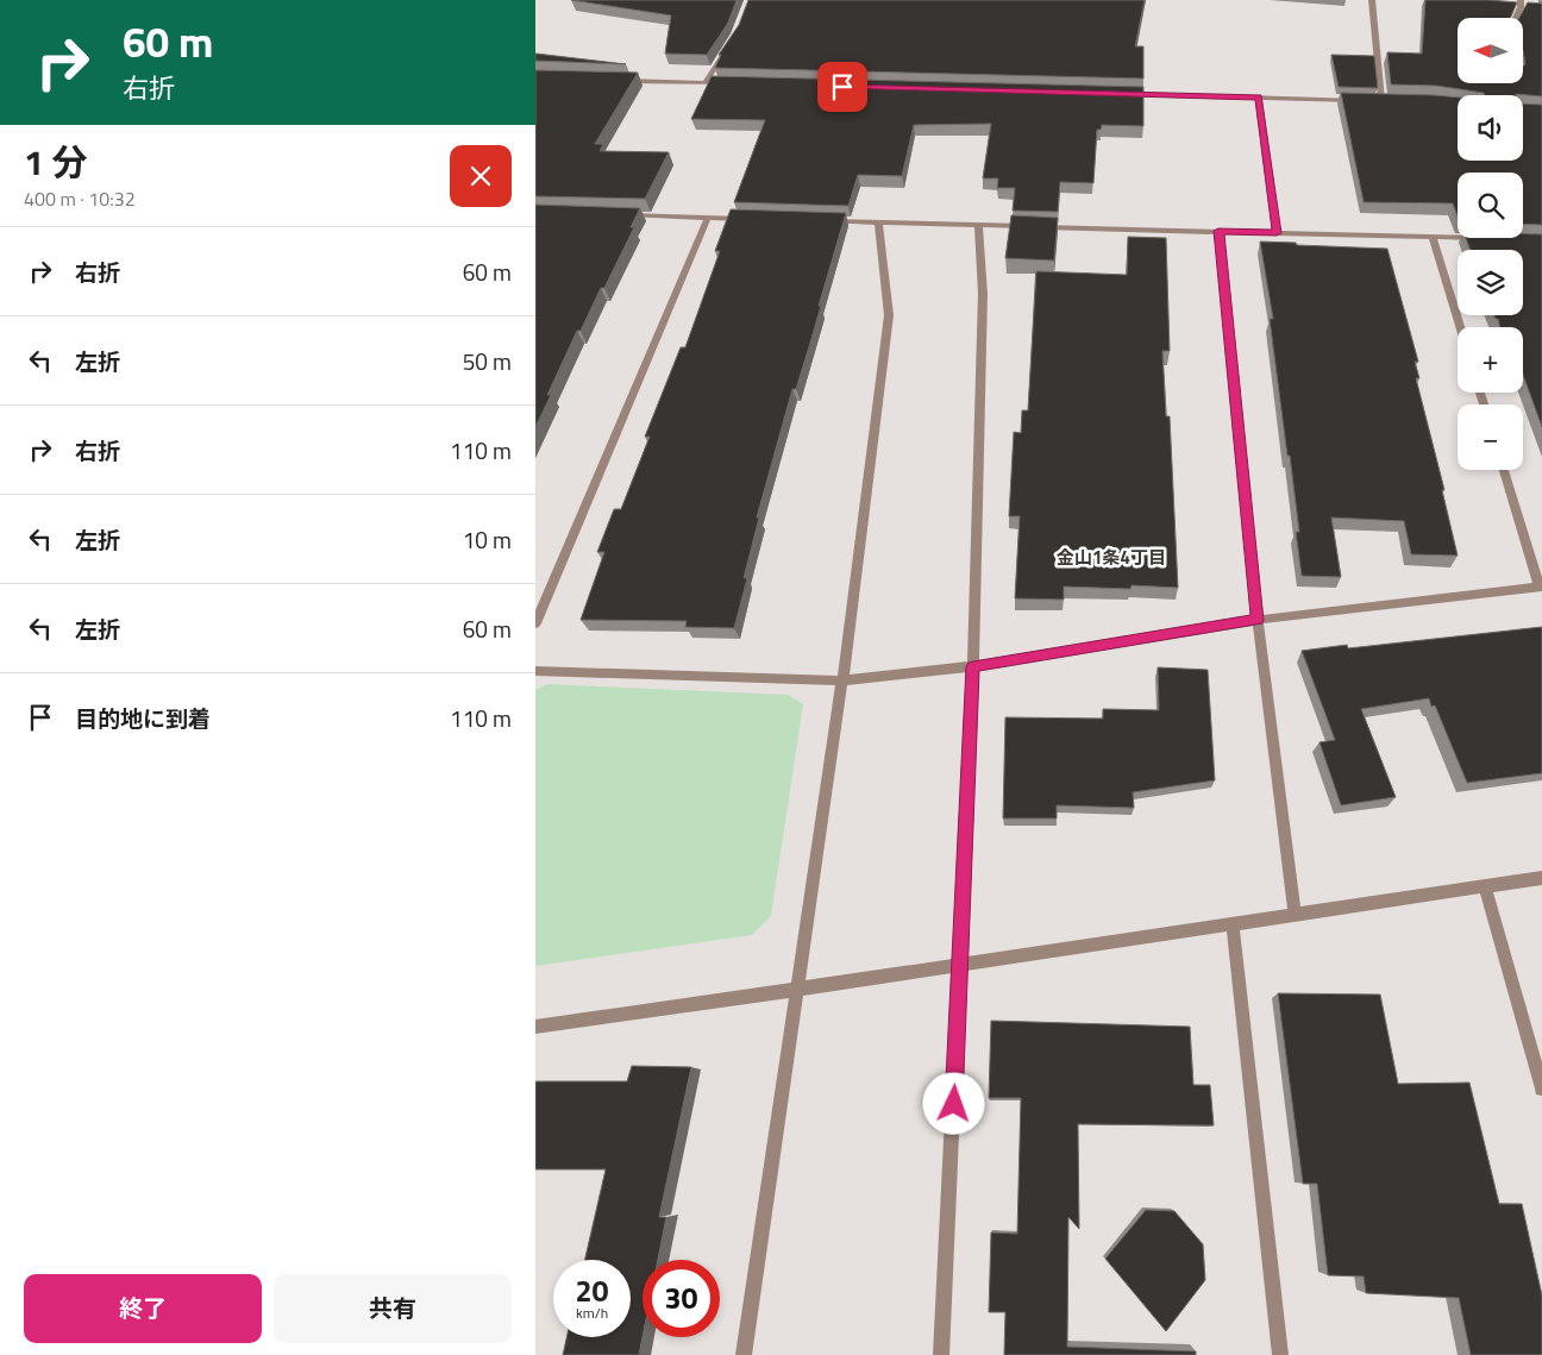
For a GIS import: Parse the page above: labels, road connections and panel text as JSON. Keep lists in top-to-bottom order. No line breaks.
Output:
{"districts":["金山1条4丁目"],"north":"left","page":{"turn":["60 m","右折"],"map_buttons":["+","−"],"heading":["1 分","400 m · 10:32"],"list":[{"name":"右折","value":"60 m"},{"name":"左折","value":"50 m"},{"name":"右折","value":"110 m"},{"name":"左折","value":"10 m"},{"name":"左折","value":"60 m"},{"name":"目的地に到着","value":"110 m"}],"speed":"20 km/h","limit":"30","buttons":["終了","共有"]}}
